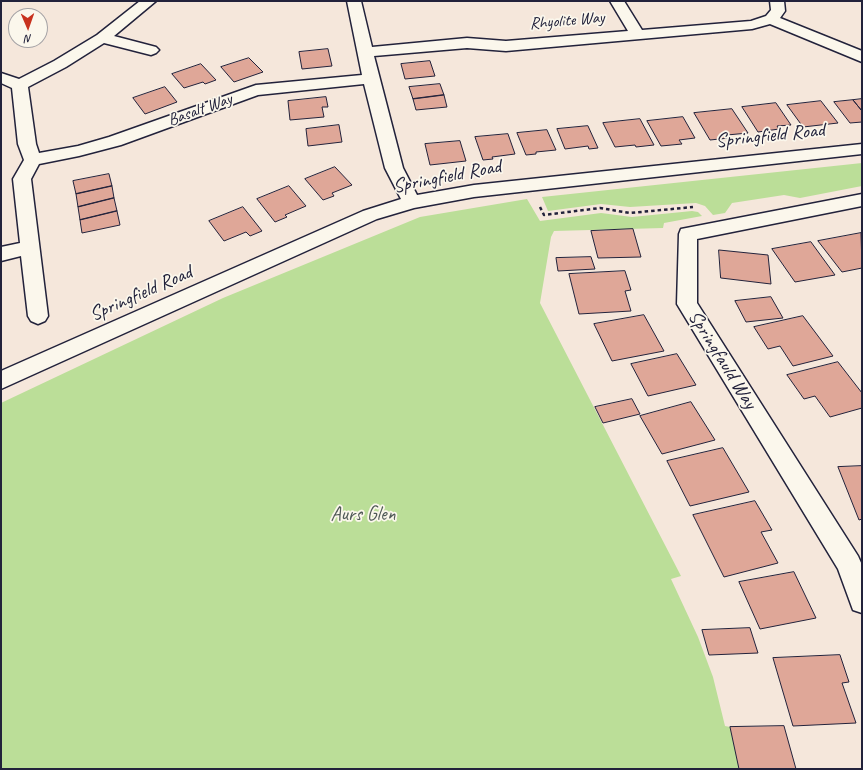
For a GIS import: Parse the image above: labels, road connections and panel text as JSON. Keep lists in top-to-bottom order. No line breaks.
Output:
{"streets":{"street":["Rhyolite Way","Basalt Way","Springfield Road","Springfauld Way"]},"parks":["Aurs Glen"],"north":"bottom"}
